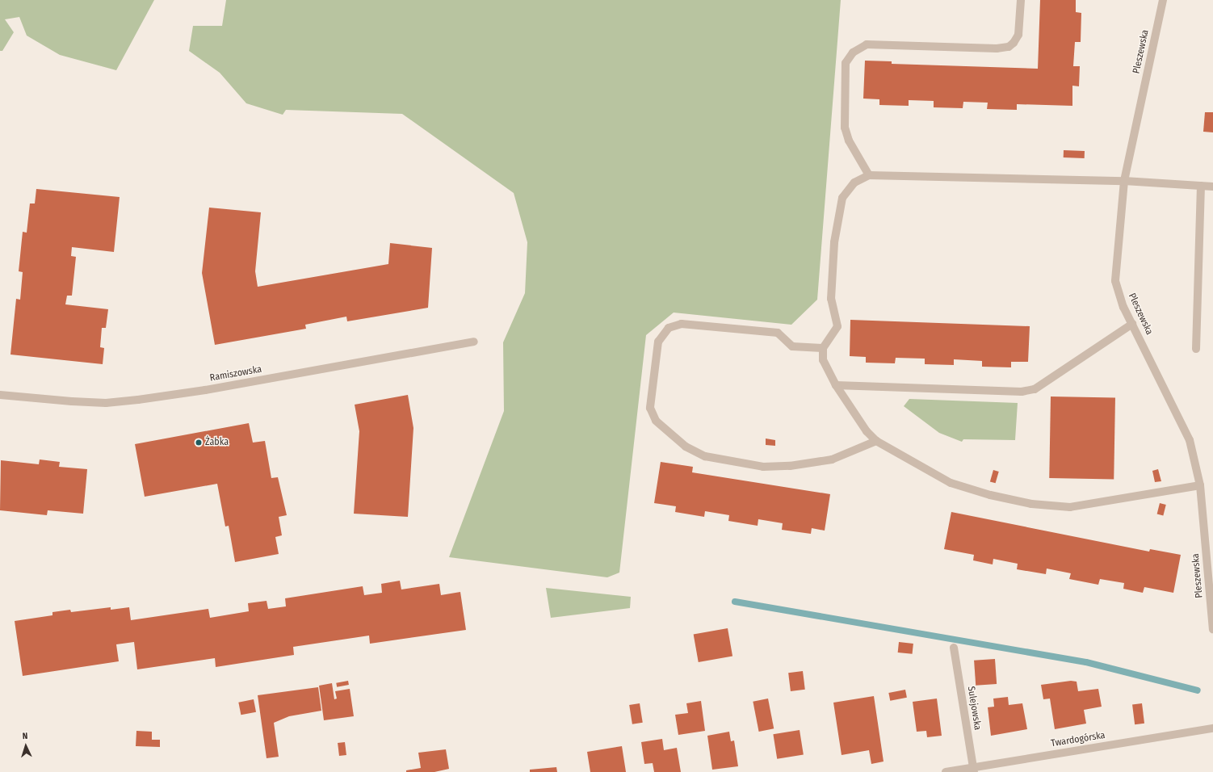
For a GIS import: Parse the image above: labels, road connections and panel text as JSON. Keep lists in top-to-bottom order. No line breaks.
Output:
{"streets":{"street":["Pleszewska","Ramiszowska","Sulejowska","Twardogórska"]},"crossings":[["Sulejowska","Twardogórska"]],"places":["Żabka"],"north":"top"}
